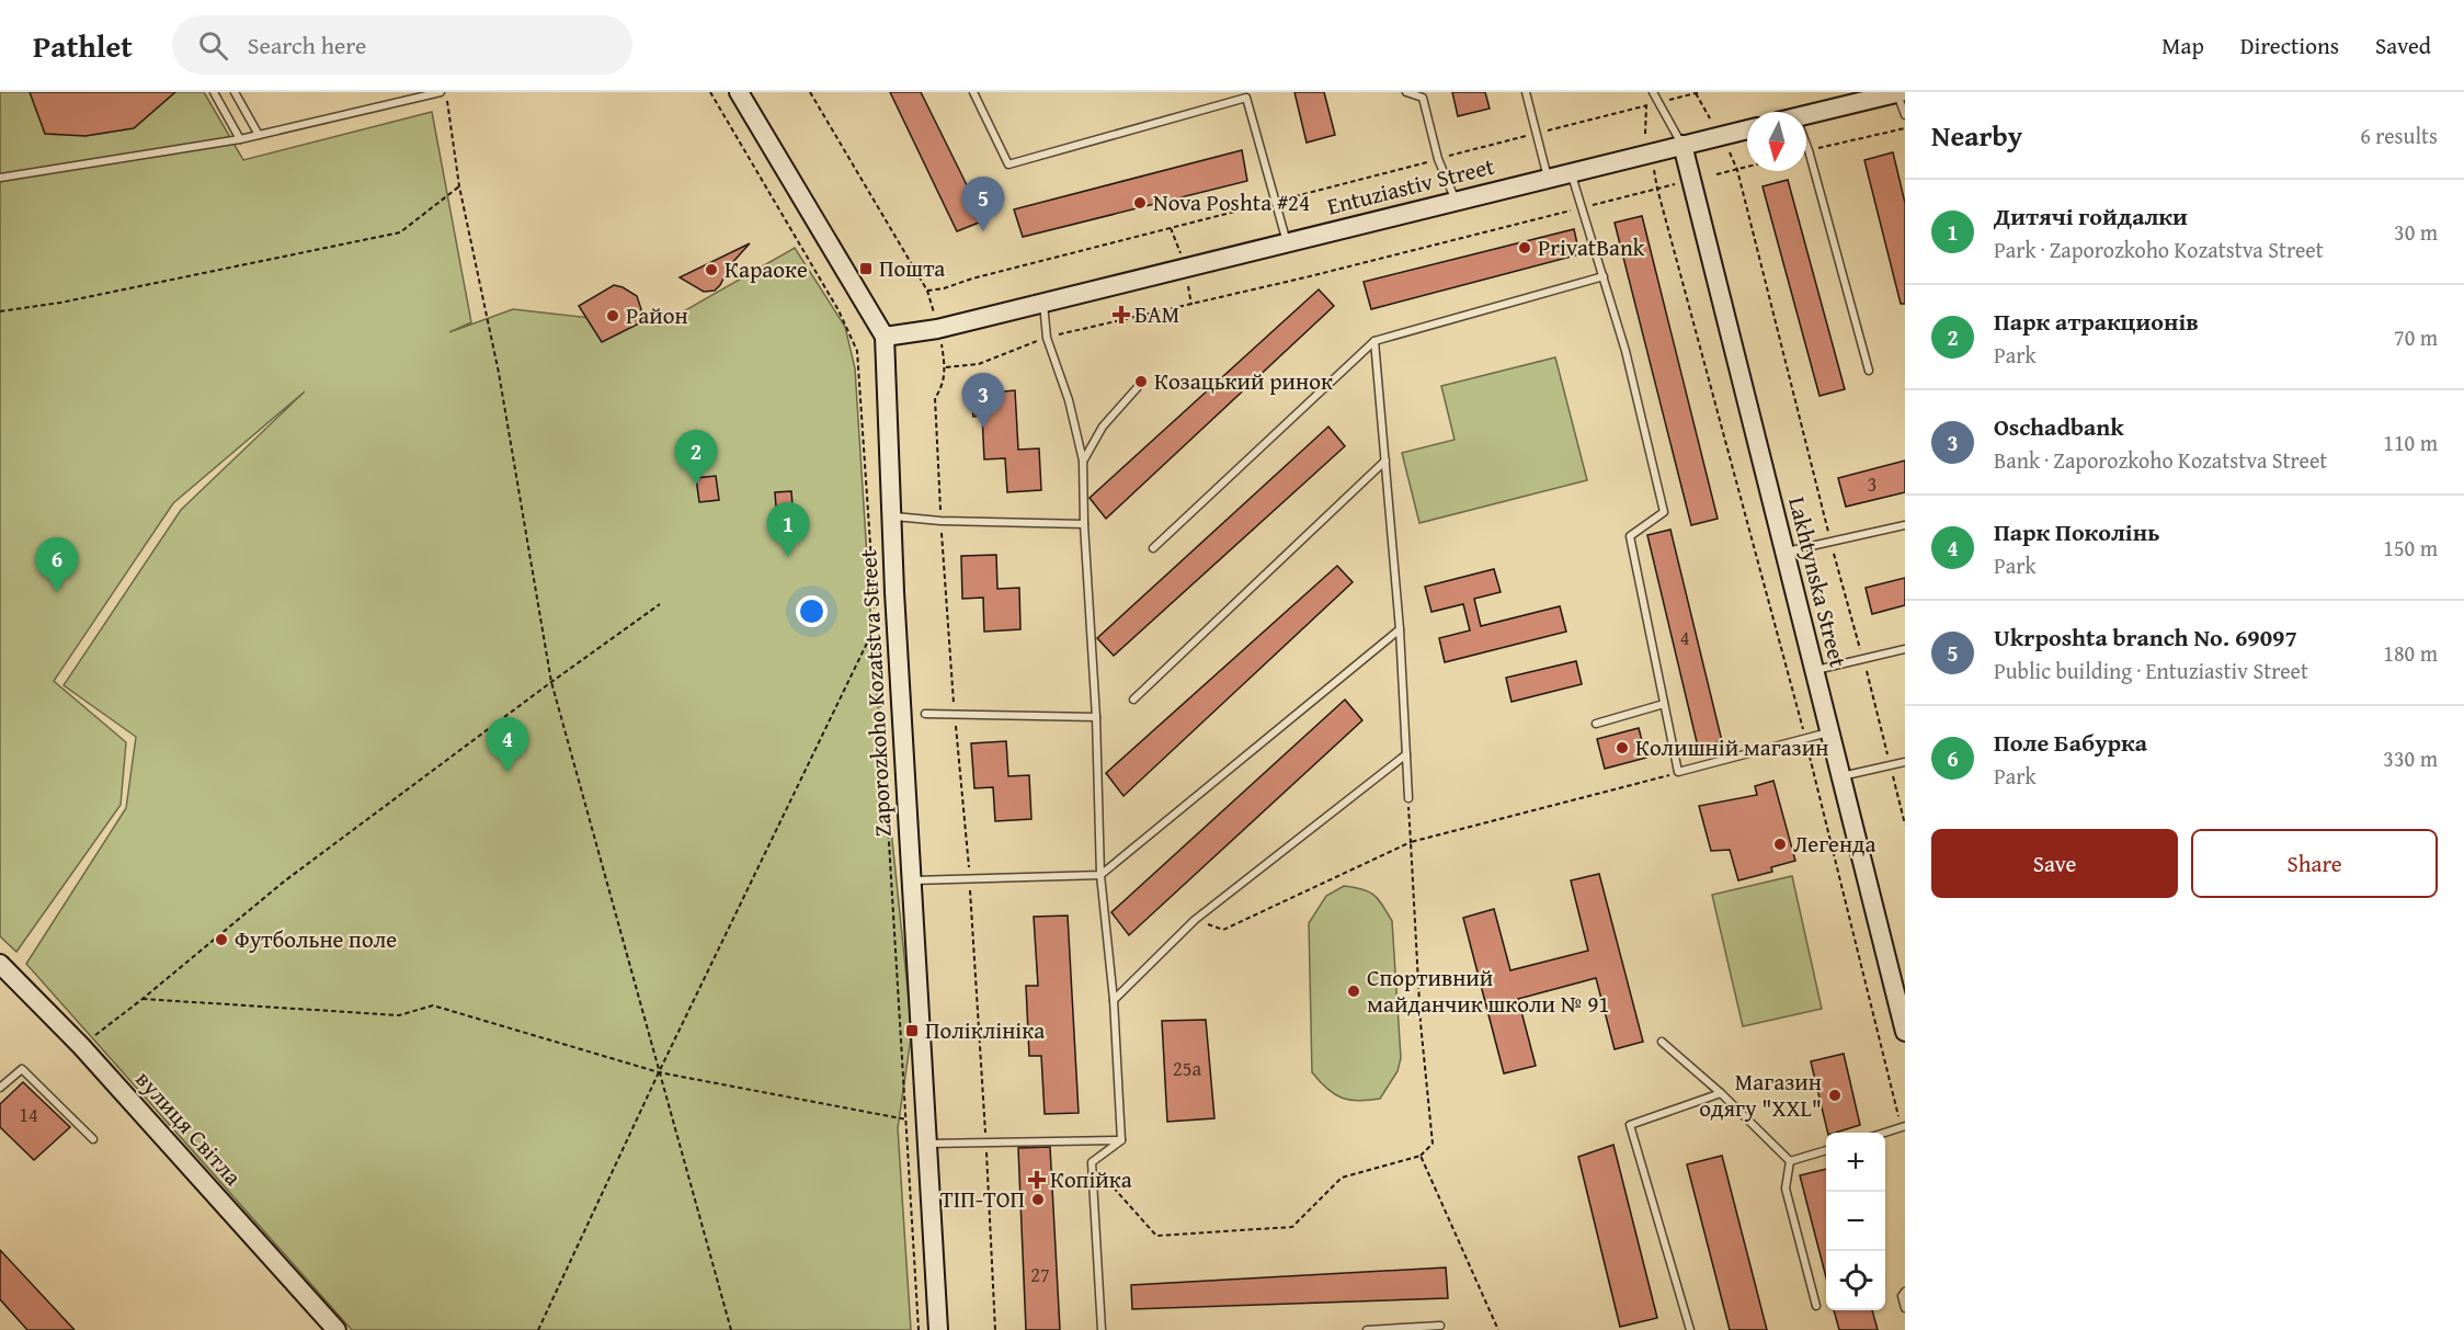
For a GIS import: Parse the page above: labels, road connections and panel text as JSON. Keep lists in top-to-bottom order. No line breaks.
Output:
{"streets":{"street":["Entuziastiv Street","Lakhtynska Street","Zaporozkoho Kozatstva Street","вулиця Світла"]},"crossings":[["Entuziastiv Street","Lakhtynska Street"],["Entuziastiv Street","Zaporozkoho Kozatstva Street"]],"places":{"other":["Nova Poshta #24","PrivatBank","Караоке","Район","Козацький ринок","Колишній магазин","Легенда","Футбольне поле","Спортивний майданчик школи № 91","Магазин одягу \"XXL\"","ТІП-ТОП"],"transit":["Пошта","Поліклініка"],"health":["БАМ","Копійка"]},"house_numbers":["3","4","25а","14","27"],"north":"bottom","page":{"header":"Pathlet","search":"Search here","nav":["Map","Directions","Saved"],"heading":["Nearby","6 results"],"pins":["5","3","2","1","6","4"],"list":[{"mark":"1","name":"Дитячі гойдалки","note":"Park · Zaporozkoho Kozatstva Street","value":"30 m"},{"mark":"2","name":"Парк атракционів","note":"Park","value":"70 m"},{"mark":"3","name":"Oschadbank","note":"Bank · Zaporozkoho Kozatstva Street","value":"110 m"},{"mark":"4","name":"Парк Поколінь","note":"Park","value":"150 m"},{"mark":"5","name":"Ukrposhta branch No. 69097","note":"Public building · Entuziastiv Street","value":"180 m"},{"mark":"6","name":"Поле Бабурка","note":"Park","value":"330 m"}],"buttons":["Save","Share"],"map_buttons":["+","−"]}}
